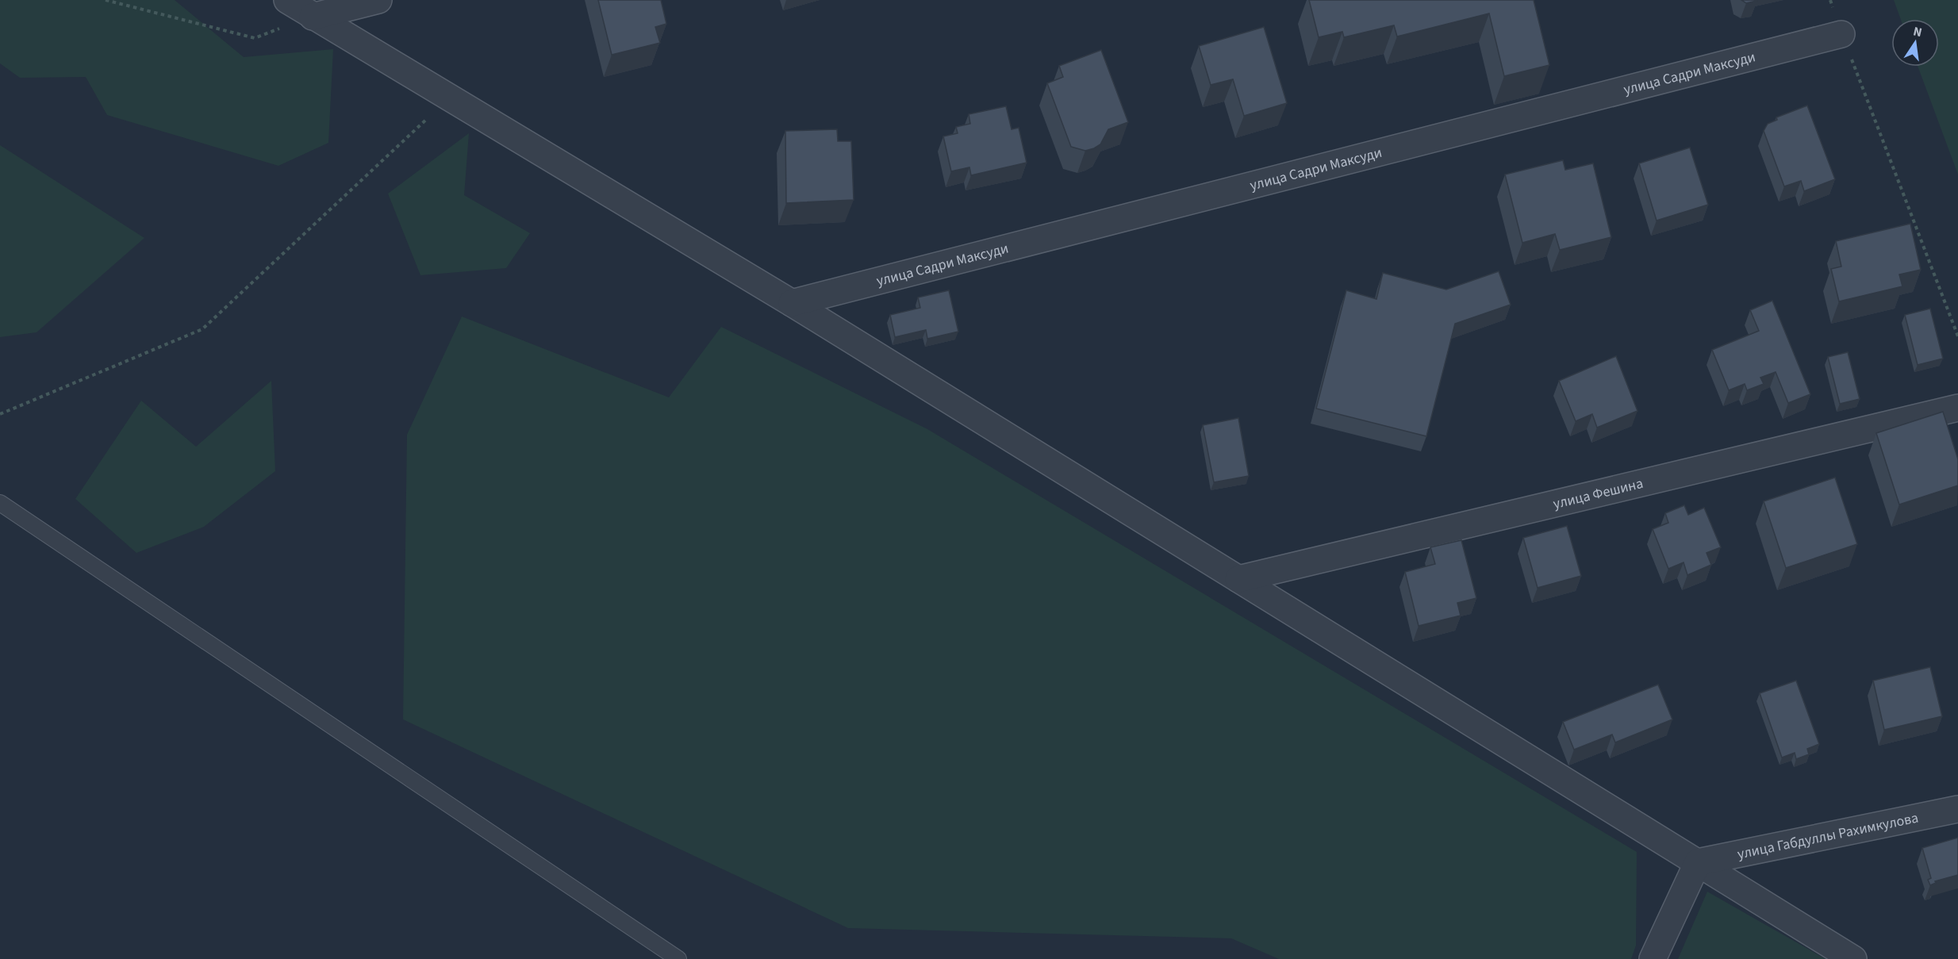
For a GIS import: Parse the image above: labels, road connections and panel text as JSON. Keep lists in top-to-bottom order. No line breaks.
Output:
{"streets":{"street":["улица Садри Максуди","улица Фешина","улица Габдуллы Рахимкулова"]},"north":"top"}
